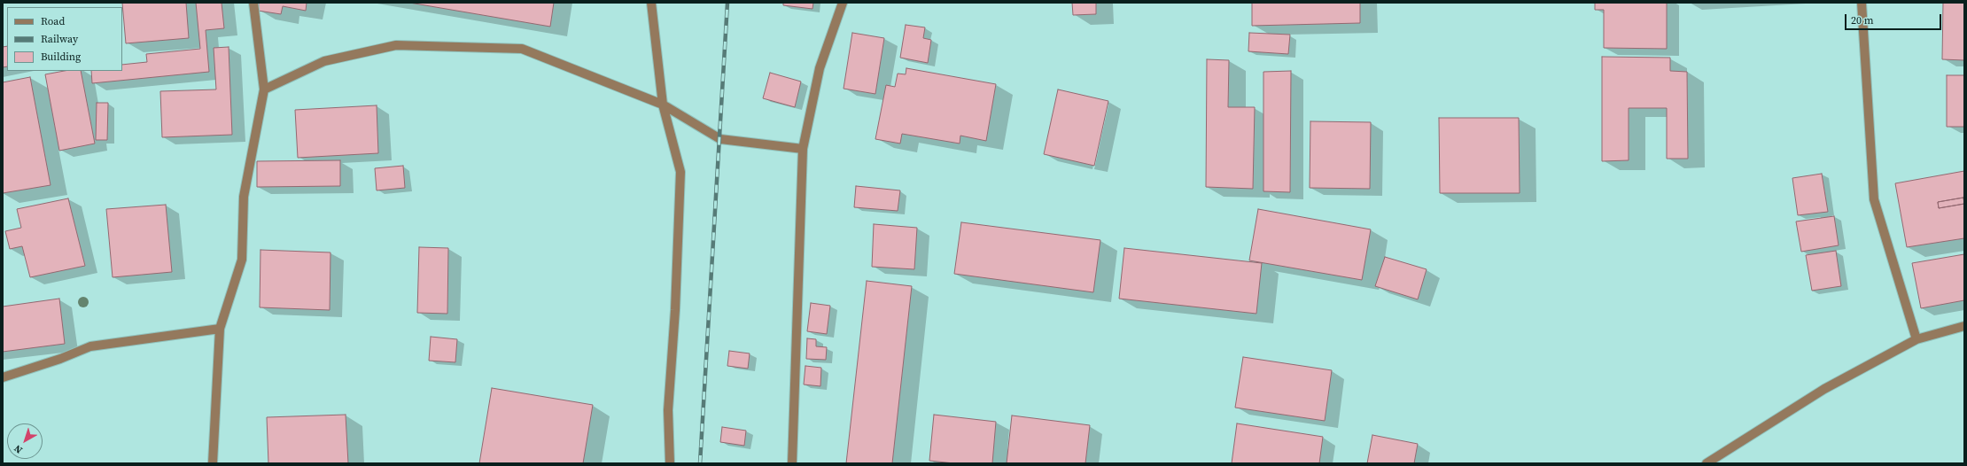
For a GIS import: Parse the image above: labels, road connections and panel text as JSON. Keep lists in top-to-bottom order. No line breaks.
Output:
{"legend":["Road","Railway","Building"],"scale_bar":"20 m","north":"bottom left"}
